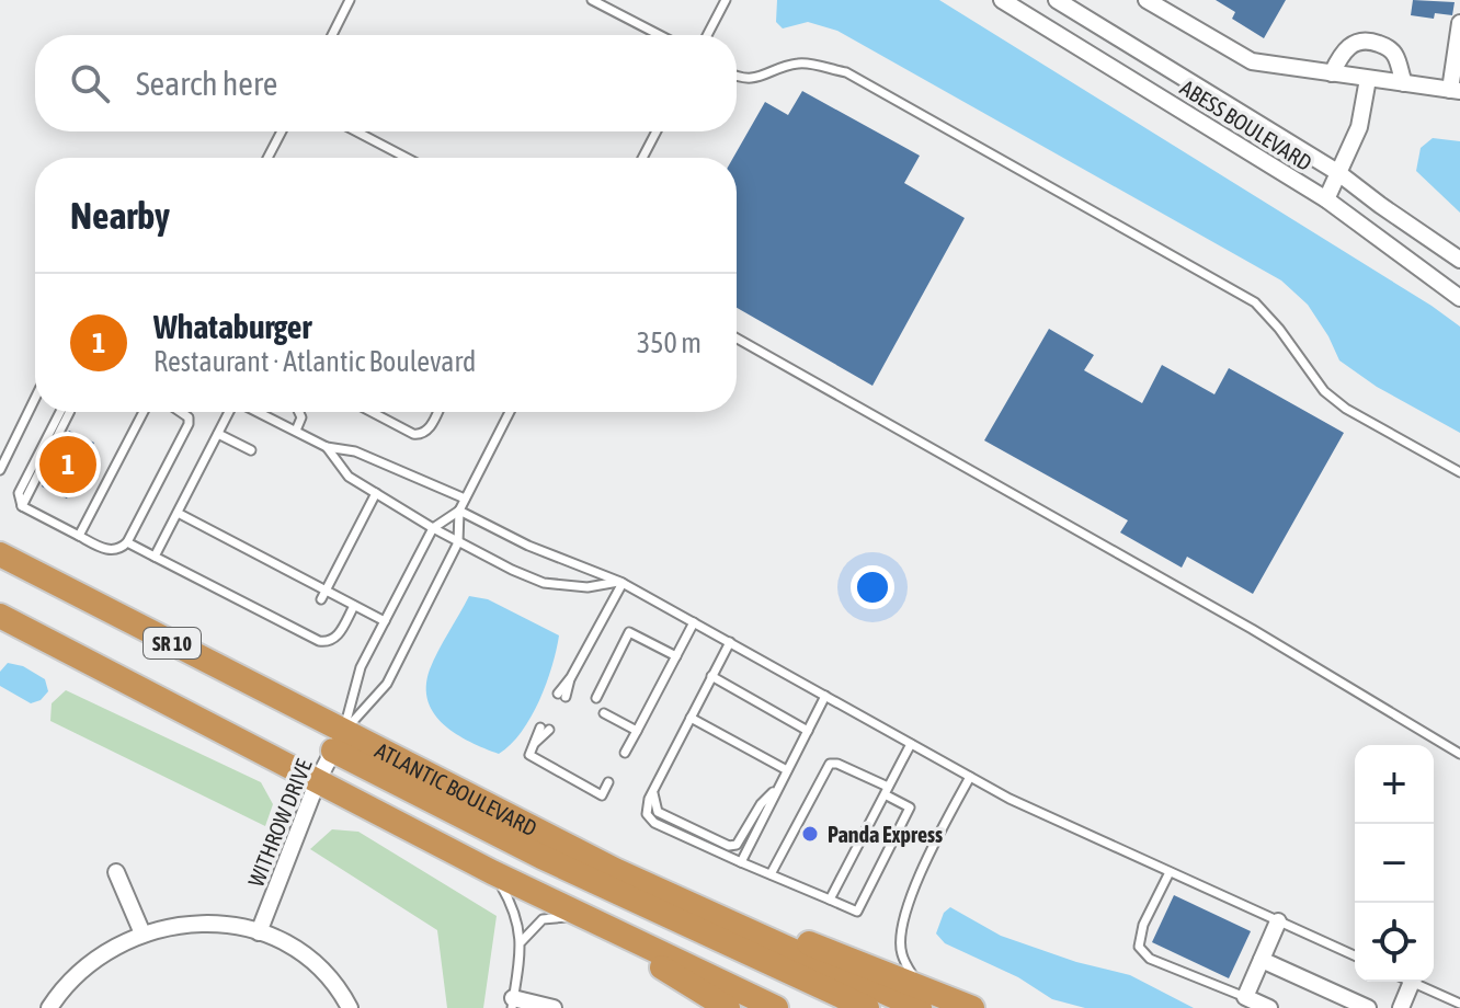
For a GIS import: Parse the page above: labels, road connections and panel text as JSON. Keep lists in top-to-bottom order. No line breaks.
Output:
{"streets":{"highway":["SR 10","ATLANTIC BOULEVARD"],"street":["ABESS BOULEVARD","WITHROW DRIVE"]},"crossings":[["SR 10","WITHROW DRIVE"],["ATLANTIC BOULEVARD","WITHROW DRIVE"]],"places":["Panda Express"],"page":{"search":"Search here","heading":"Nearby","list":[{"mark":"1","name":"Whataburger","note":"Restaurant · Atlantic Boulevard","value":"350 m"}],"pins":"1","map_buttons":["+","−"]}}
